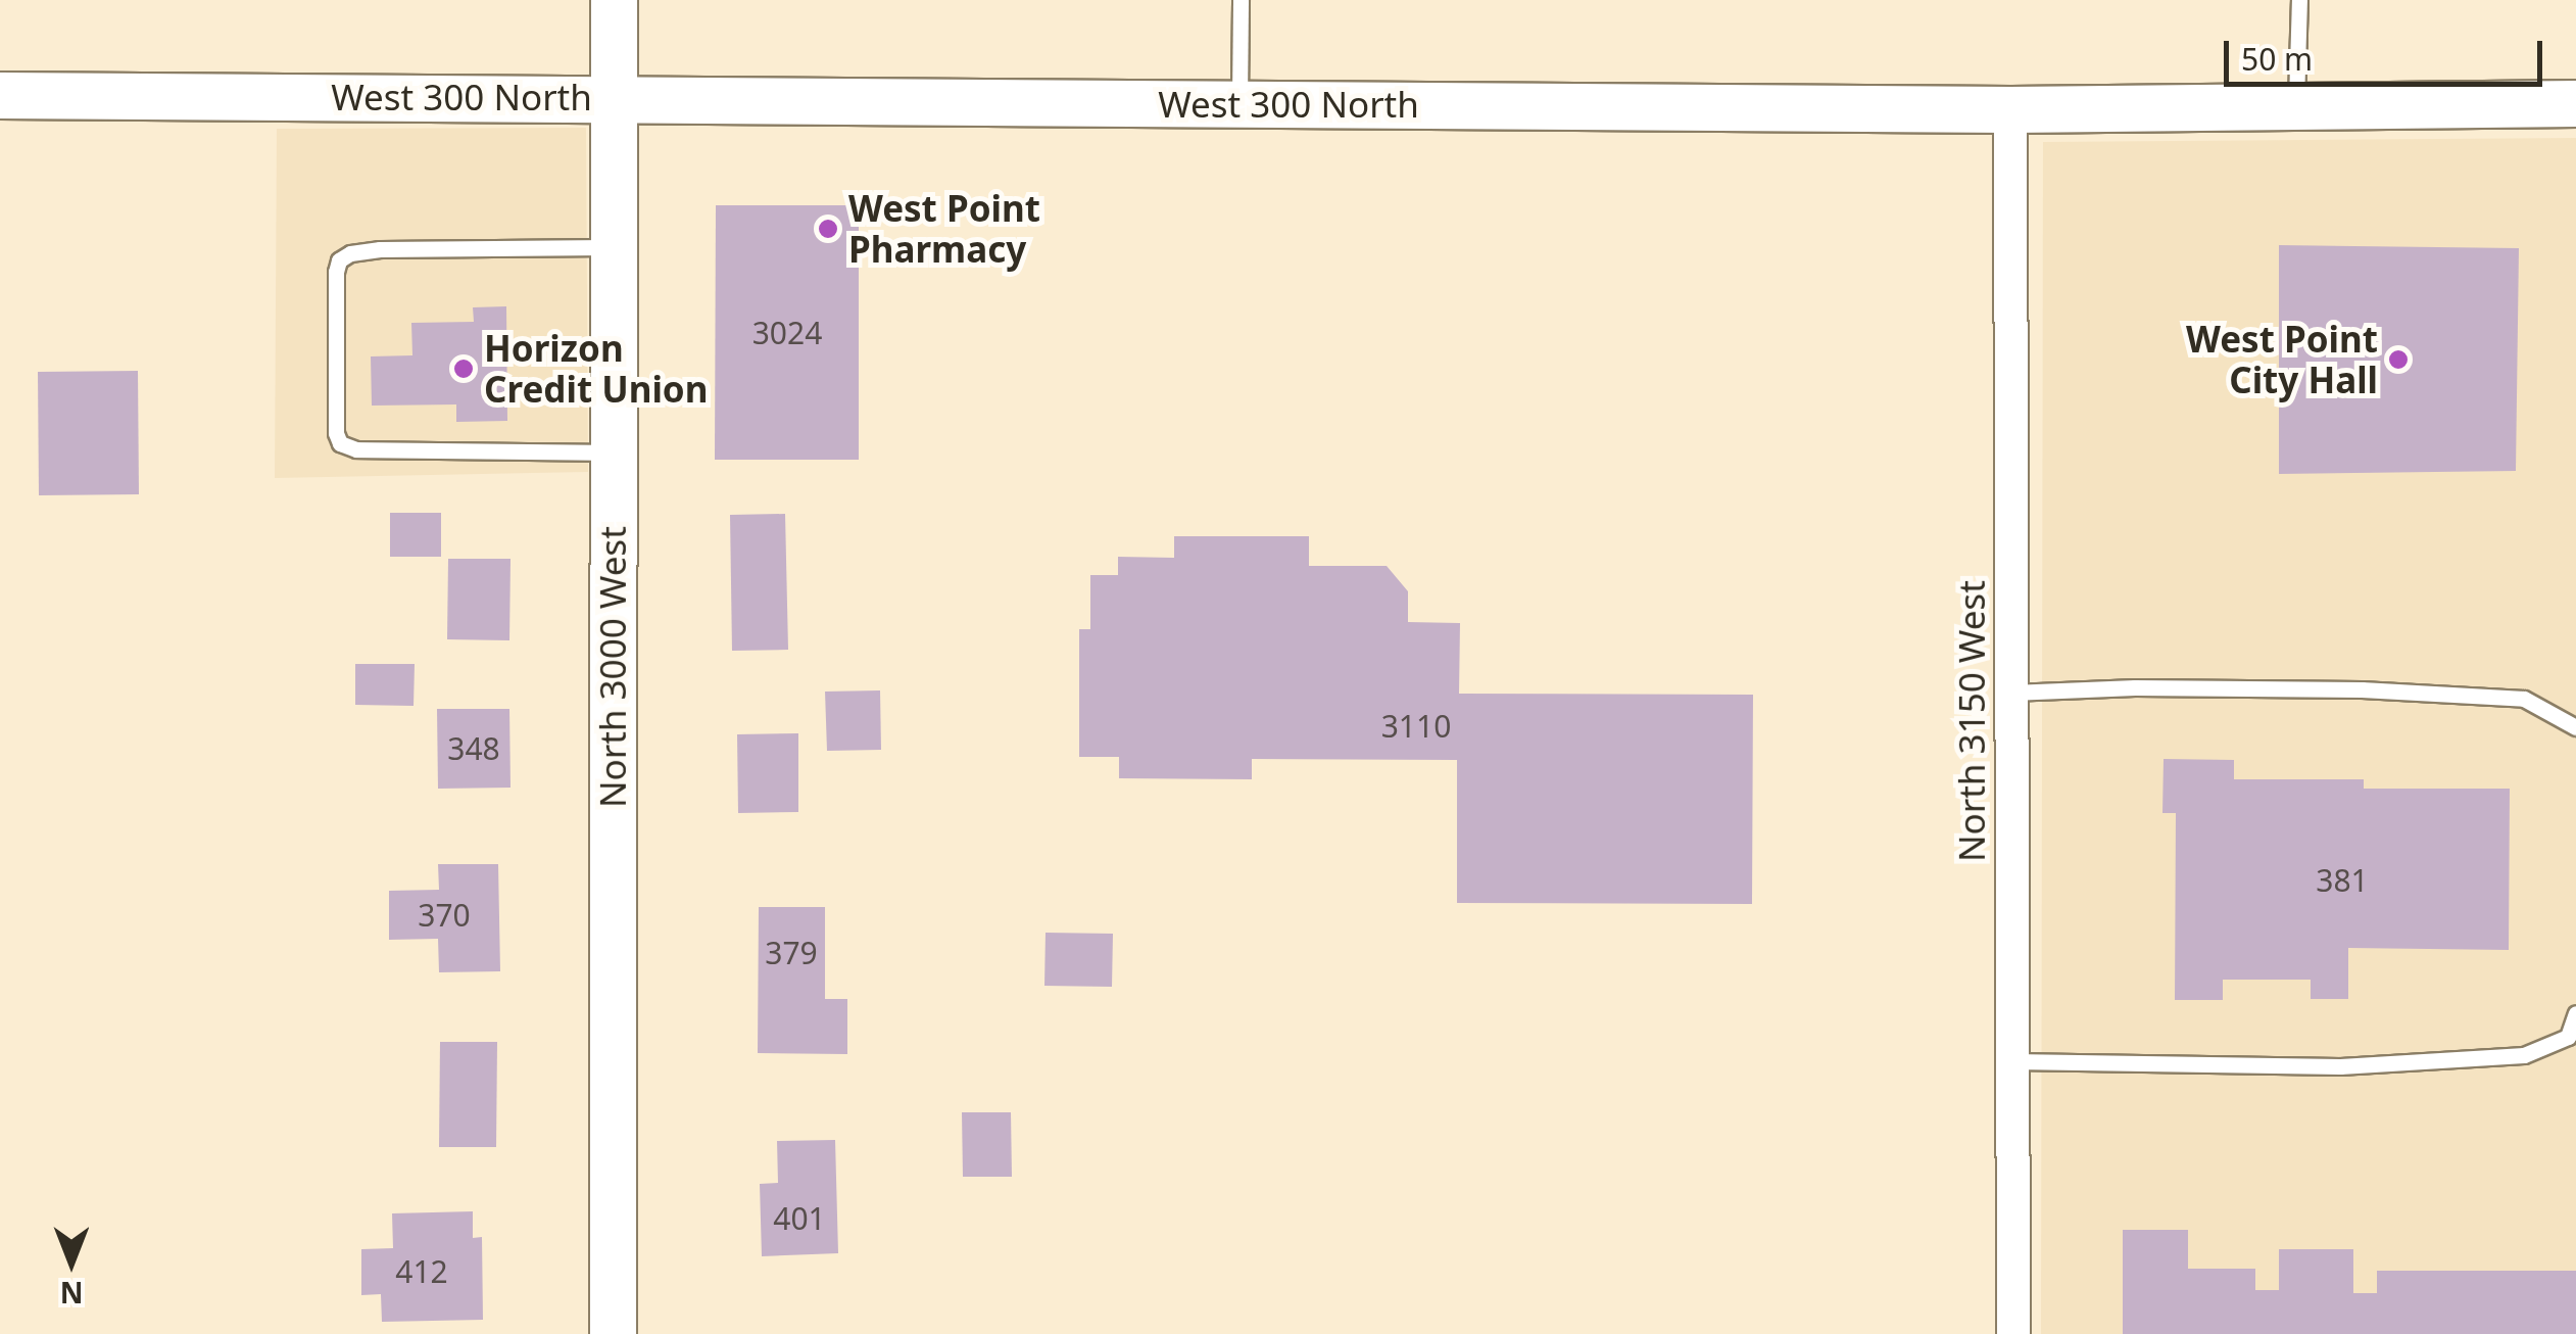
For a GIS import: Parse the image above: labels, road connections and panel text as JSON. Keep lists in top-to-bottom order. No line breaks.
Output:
{"streets":{"main road":["West 300 North","North 3000 West"],"street":["North 3150 West"]},"crossings":[["West 300 North","North 3000 West"],["West 300 North","North 3150 West"]],"places":["West Point Pharmacy","West Point City Hall","Horizon Credit Union"],"house_numbers":["3024","3110","348","381","370","379","401","412"],"scale_bar":"50 m","north":"bottom"}
